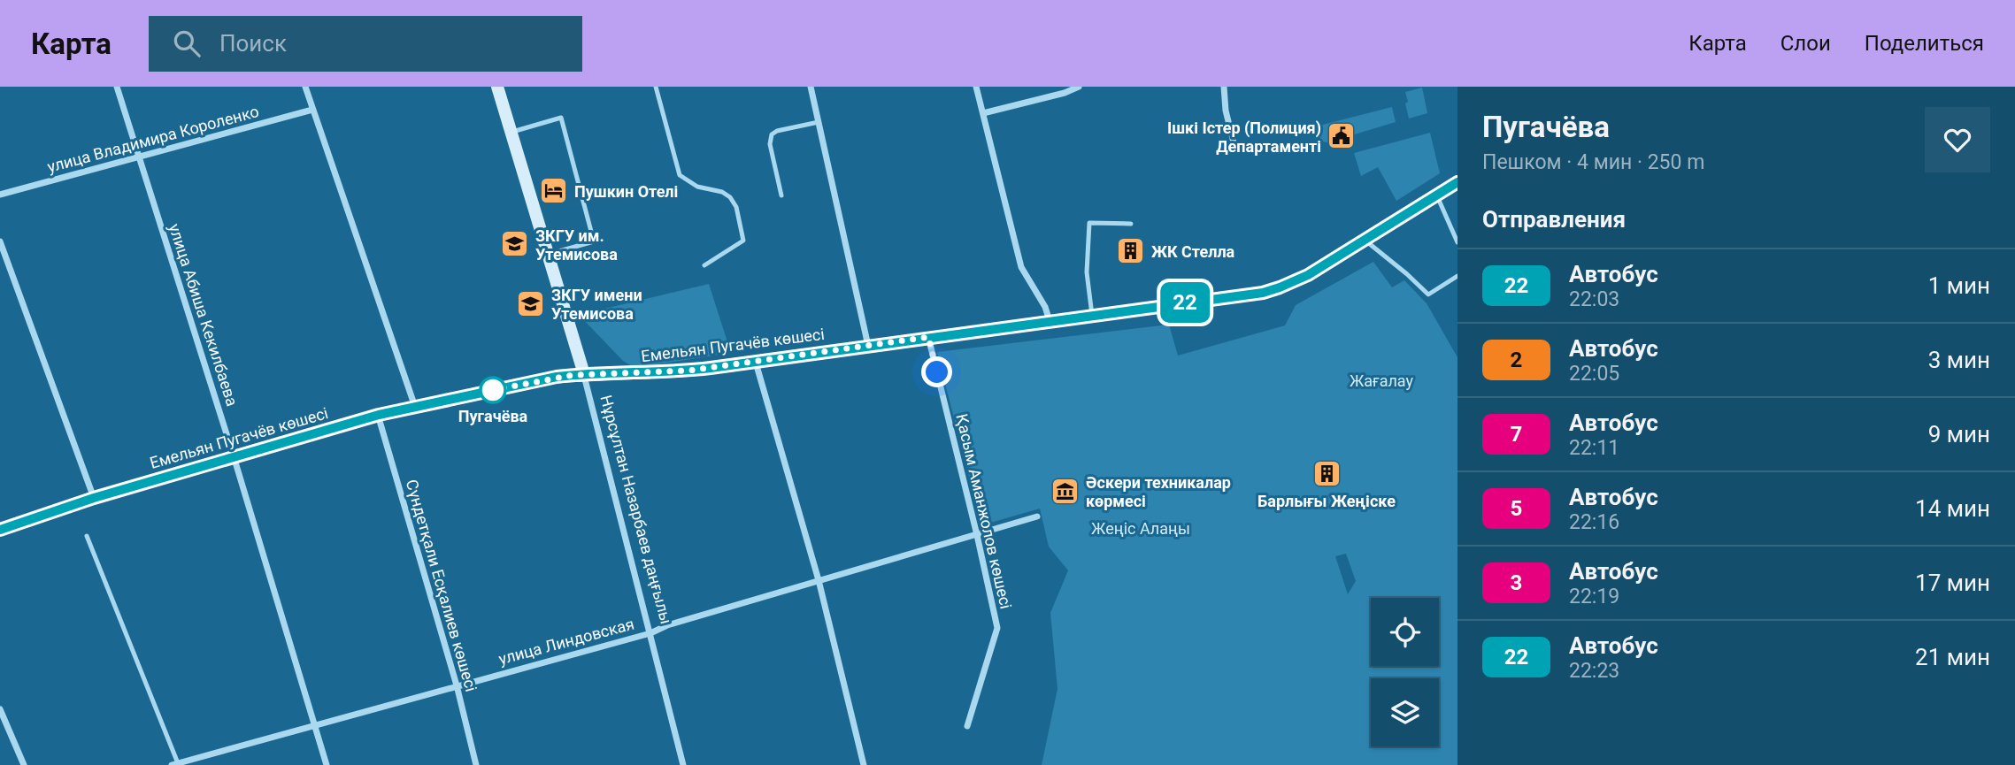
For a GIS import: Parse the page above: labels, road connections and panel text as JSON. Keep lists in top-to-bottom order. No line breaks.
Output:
{"streets":{"street":["улица Владимира Короленко","улица Абиша Кекилбаева","Емельян Пугачёв көшесі","Нұрсұлтан Назарбаев даңғылы","Қасым Аманжолов көшесі","Сүндетқали Есқалиев көшесі","улица Линдовская"]},"crossings":[["улица Владимира Короленко","улица Абиша Кекилбаева"],["улица Абиша Кекилбаева","Емельян Пугачёв көшесі"],["улица Абиша Кекилбаева","улица Линдовская"],["Емельян Пугачёв көшесі","Нұрсұлтан Назарбаев даңғылы"],["Емельян Пугачёв көшесі","Қасым Аманжолов көшесі"],["Емельян Пугачёв көшесі","Сүндетқали Есқалиев көшесі"],["Нұрсұлтан Назарбаев даңғылы","улица Линдовская"],["Қасым Аманжолов көшесі","улица Линдовская"],["Сүндетқали Есқалиев көшесі","улица Линдовская"]],"parks":["Жағалау","Жеңіс Алаңы"],"places":{"public building":["Ішкі Істер (Полиция) Департаменті"],"hotel":["Пушкин Отелі"],"school or university":["ЗКГУ им. Утемисова","ЗКГУ имени Утемисова"],"building":["ЖК Стелла","Барлығы Жеңіске"],"other":["Пугачёва"],"museum":["Әскери техникалар көрмесі"]},"lines":["bus line 22"],"page":{"header":"Карта","search":"Поиск","nav":["Карта","Слои","Поделиться"],"on_map":"22","heading":[["Пугачёва","Пешком · 4 мин · 250 m"],"Отправления"],"list":[{"mark":"22","name":"Автобус","note":"22:03","value":"1 мин"},{"mark":"2","name":"Автобус","note":"22:05","value":"3 мин"},{"mark":"7","name":"Автобус","note":"22:11","value":"9 мин"},{"mark":"5","name":"Автобус","note":"22:16","value":"14 мин"},{"mark":"3","name":"Автобус","note":"22:19","value":"17 мин"},{"mark":"22","name":"Автобус","note":"22:23","value":"21 мин"}]}}
